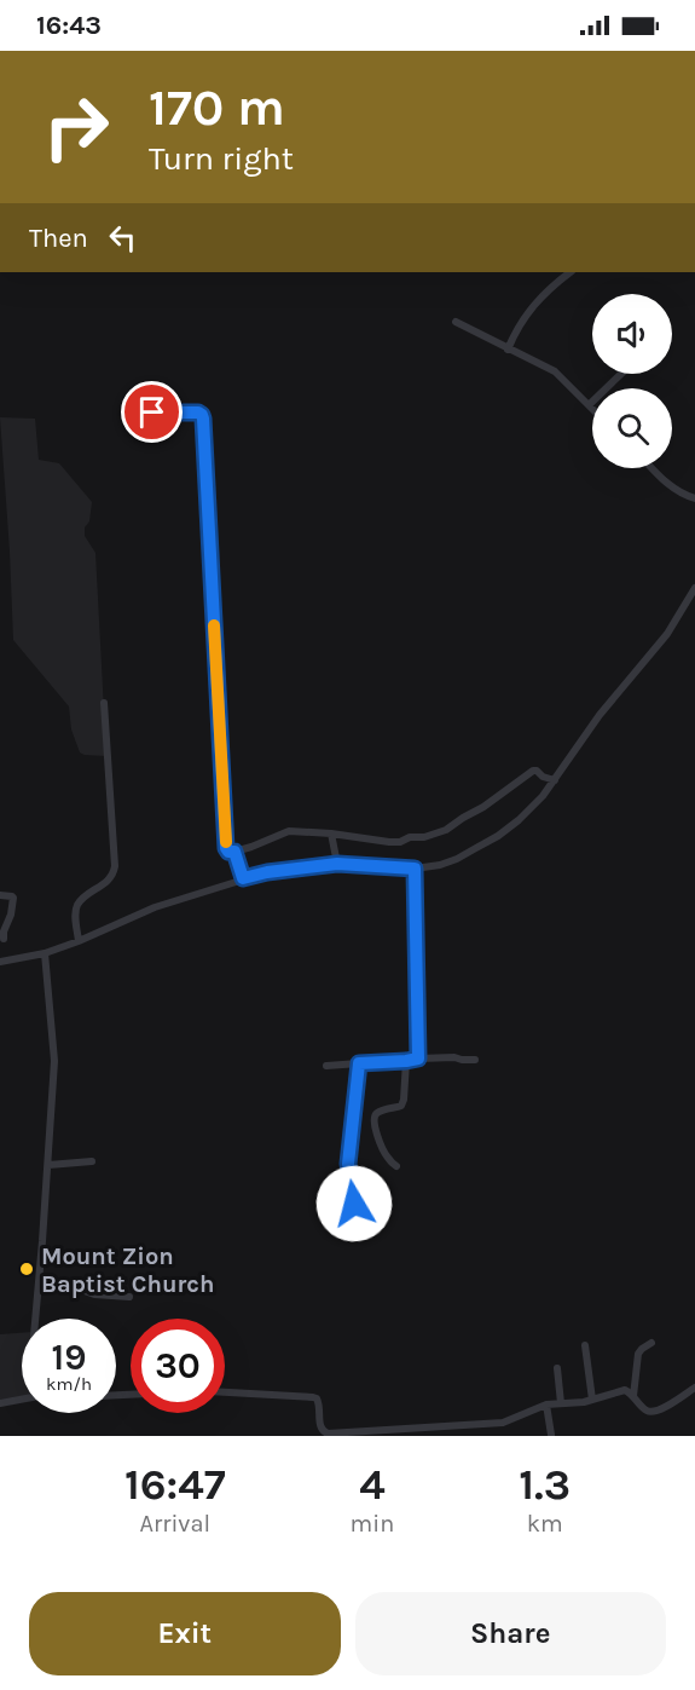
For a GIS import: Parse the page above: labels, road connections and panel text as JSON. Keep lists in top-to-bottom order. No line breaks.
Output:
{"places":["Mount Zion Baptist Church"],"page":{"status":"16:43","turn":["170 m","Turn right"],"then":"Then","speed":"19 km/h","limit":"30","eta":["16:47","Arrival","4","min","1.3","km"],"buttons":["Exit","Share"]}}
